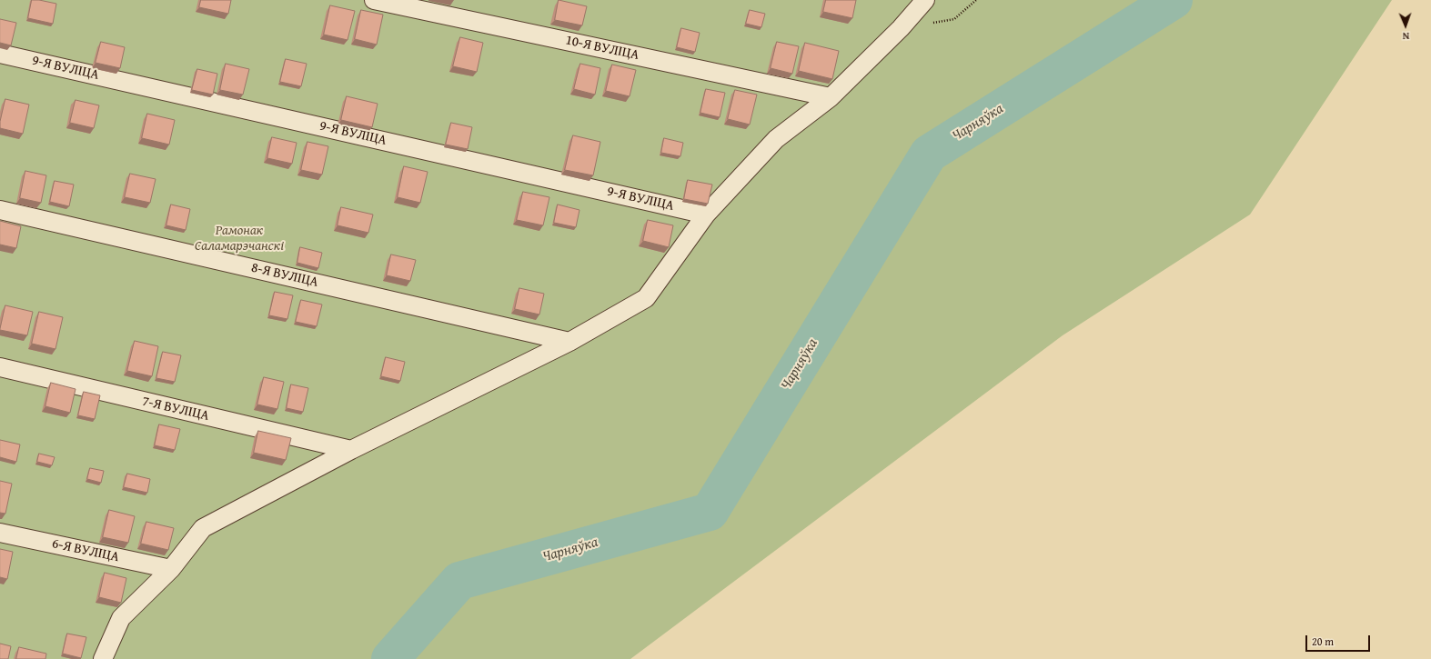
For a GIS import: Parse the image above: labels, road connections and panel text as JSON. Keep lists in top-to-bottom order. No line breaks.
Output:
{"streets":{"street":["10-Я ВУЛІЦА","9-Я ВУЛІЦА","8-Я ВУЛІЦА","7-Я ВУЛІЦА","6-Я ВУЛІЦА"]},"water":["Чарняўка"],"parks":["Рамонак Саламарэчанскі"],"scale_bar":"20 m","north":"bottom"}
